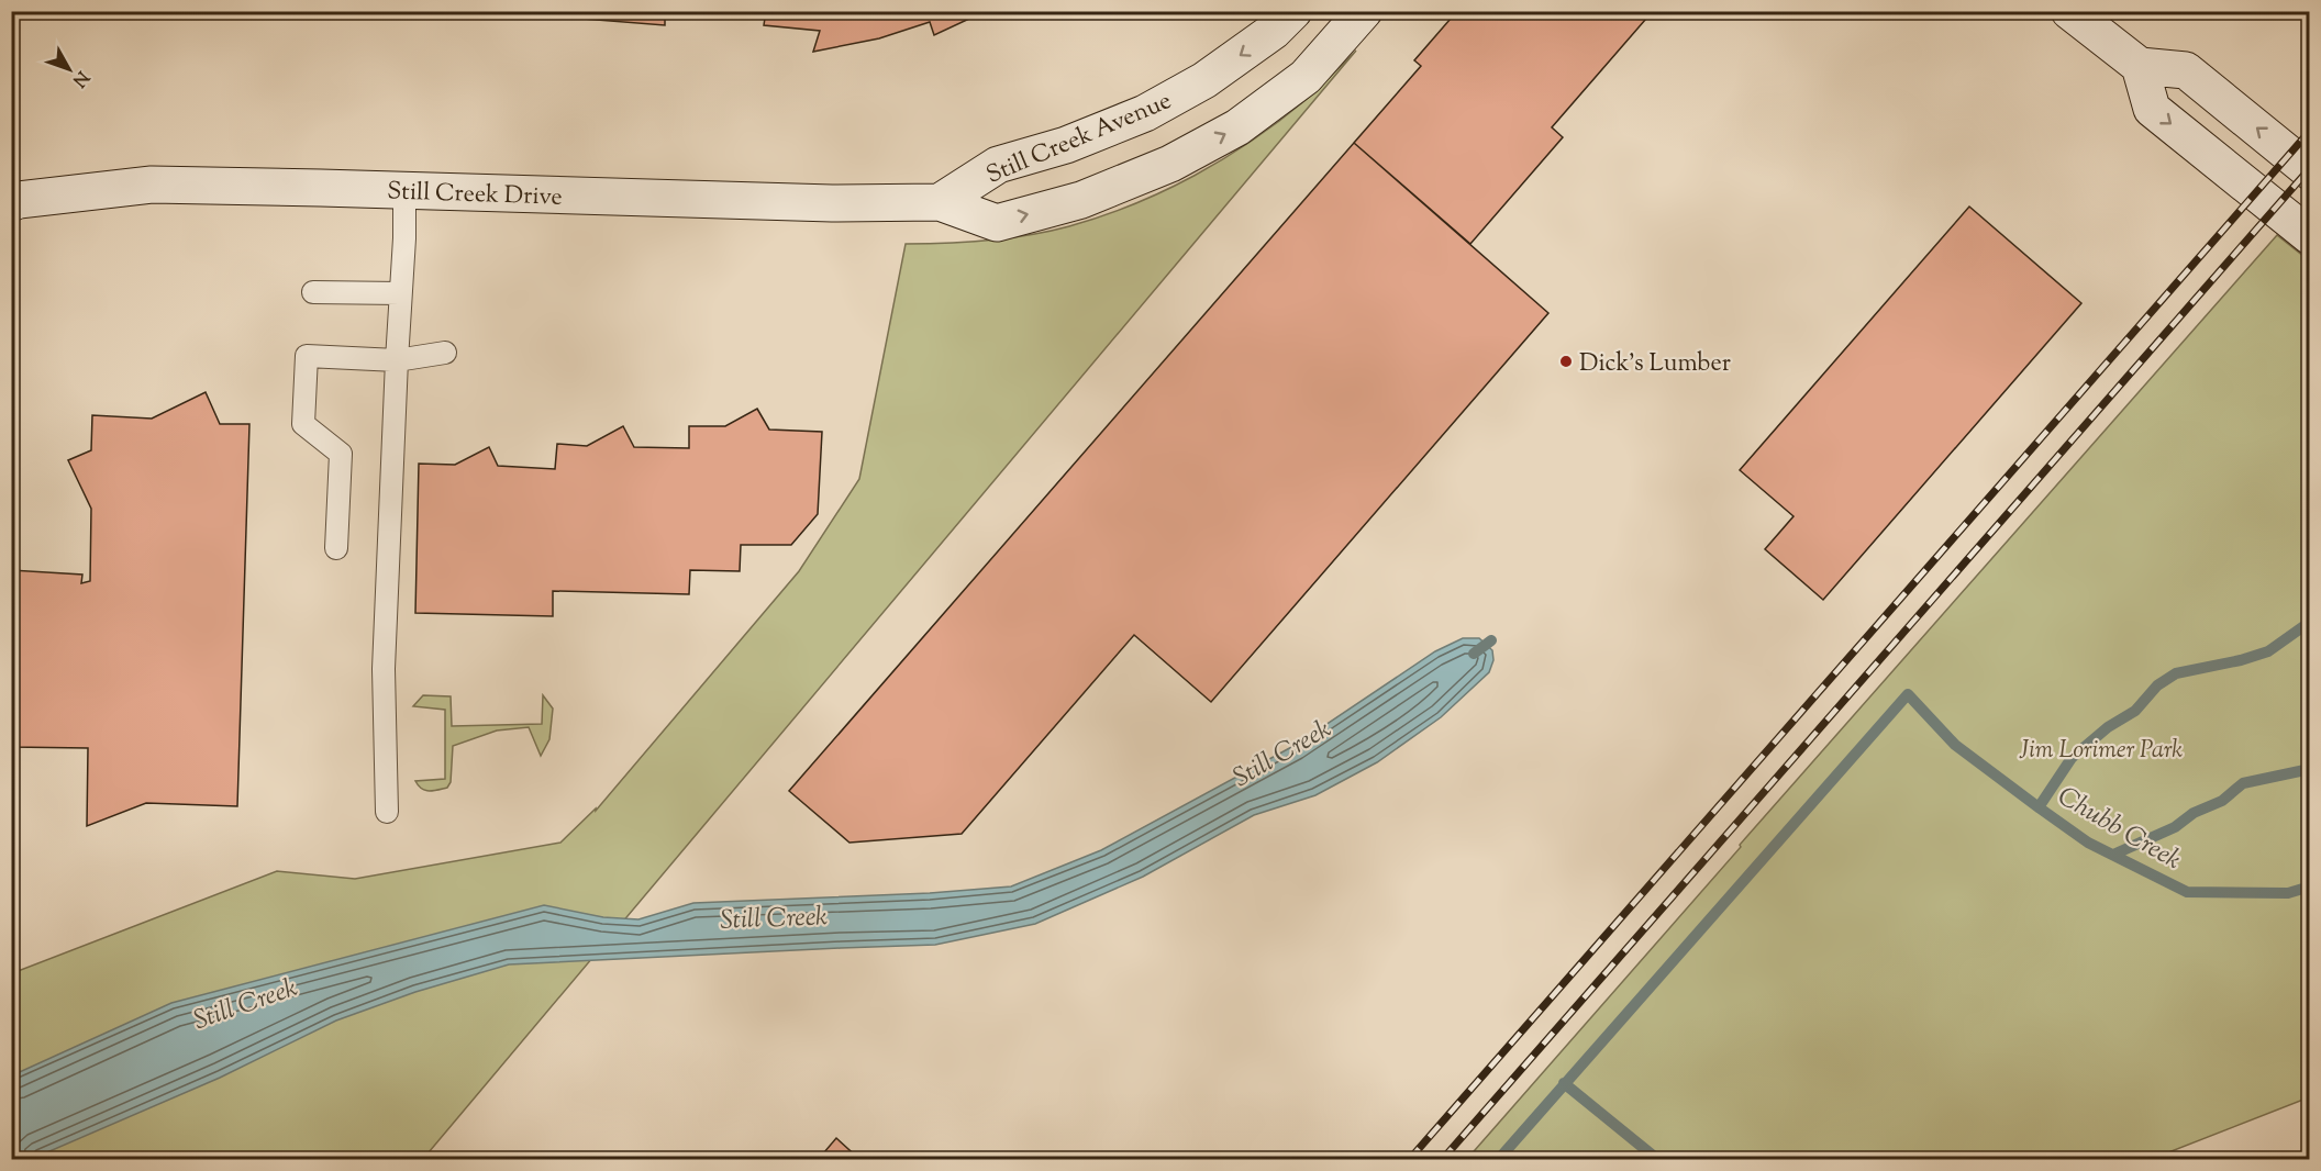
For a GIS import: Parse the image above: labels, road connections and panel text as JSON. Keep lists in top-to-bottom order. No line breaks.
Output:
{"streets":{"street":["Still Creek Avenue","Still Creek Drive"]},"crossings":[["Still Creek Avenue","Still Creek Drive"]],"water":["Still Creek","Chubb Creek"],"parks":["Jim Lorimer Park"],"places":["Dick's Lumber"],"north":"bottom right"}
